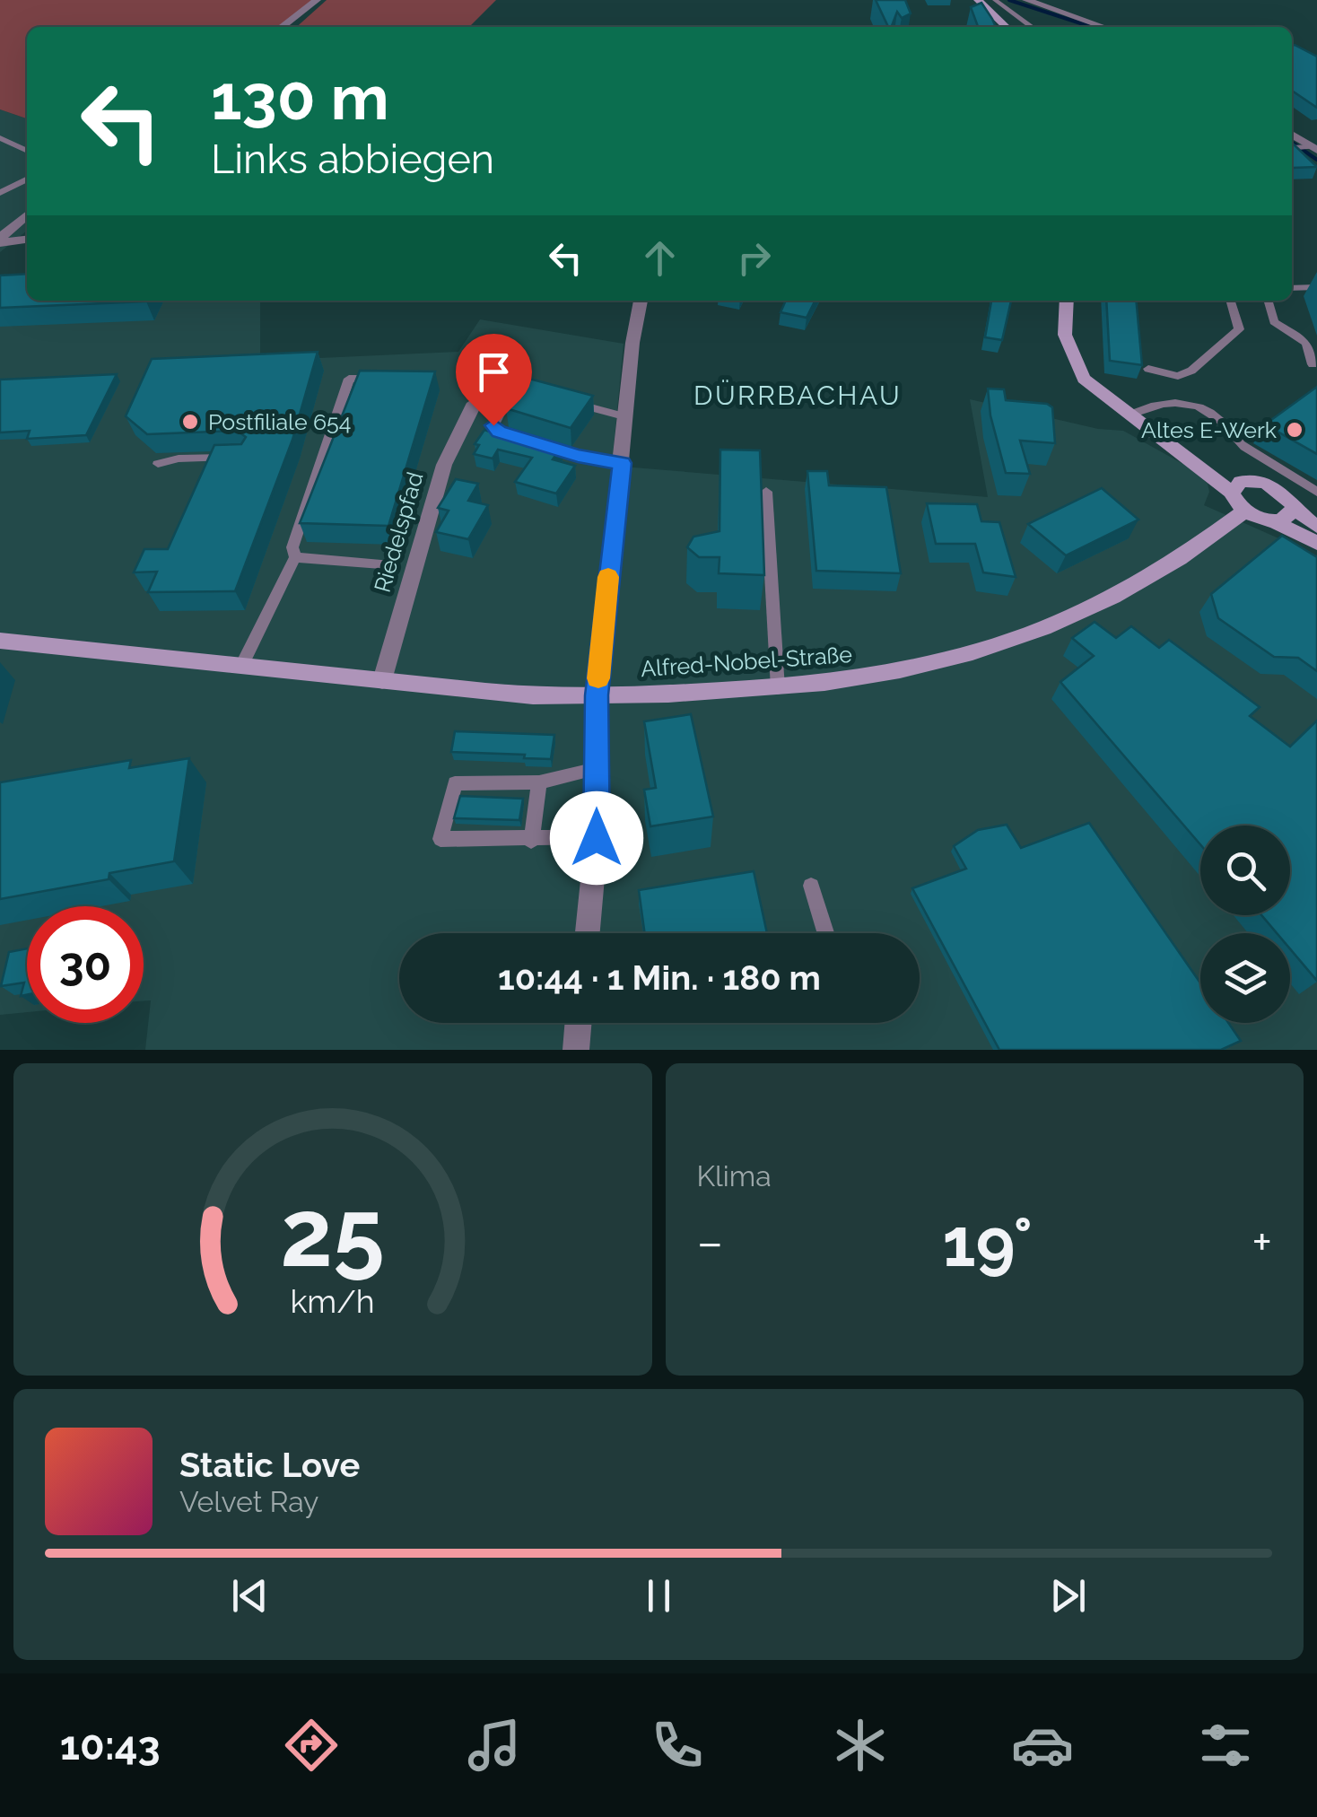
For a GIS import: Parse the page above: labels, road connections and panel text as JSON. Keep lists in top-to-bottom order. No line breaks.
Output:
{"streets":{"street":["Riedelspfad","Alfred-Nobel-Straße"]},"crossings":[["Riedelspfad","Alfred-Nobel-Straße"]],"districts":["DÜRRBACHAU"],"places":["Postfiliale 654","Altes E-Werk"],"page":{"turn":["130 m","Links abbiegen"],"limit":"30","trip":"10:44 · 1 Min. · 180 m","tile":"Klima","heat":["−","19°","+"],"song":["Static Love","Velvet Ray"],"tabs":"10:43","gauge":["25","km/h"]}}
